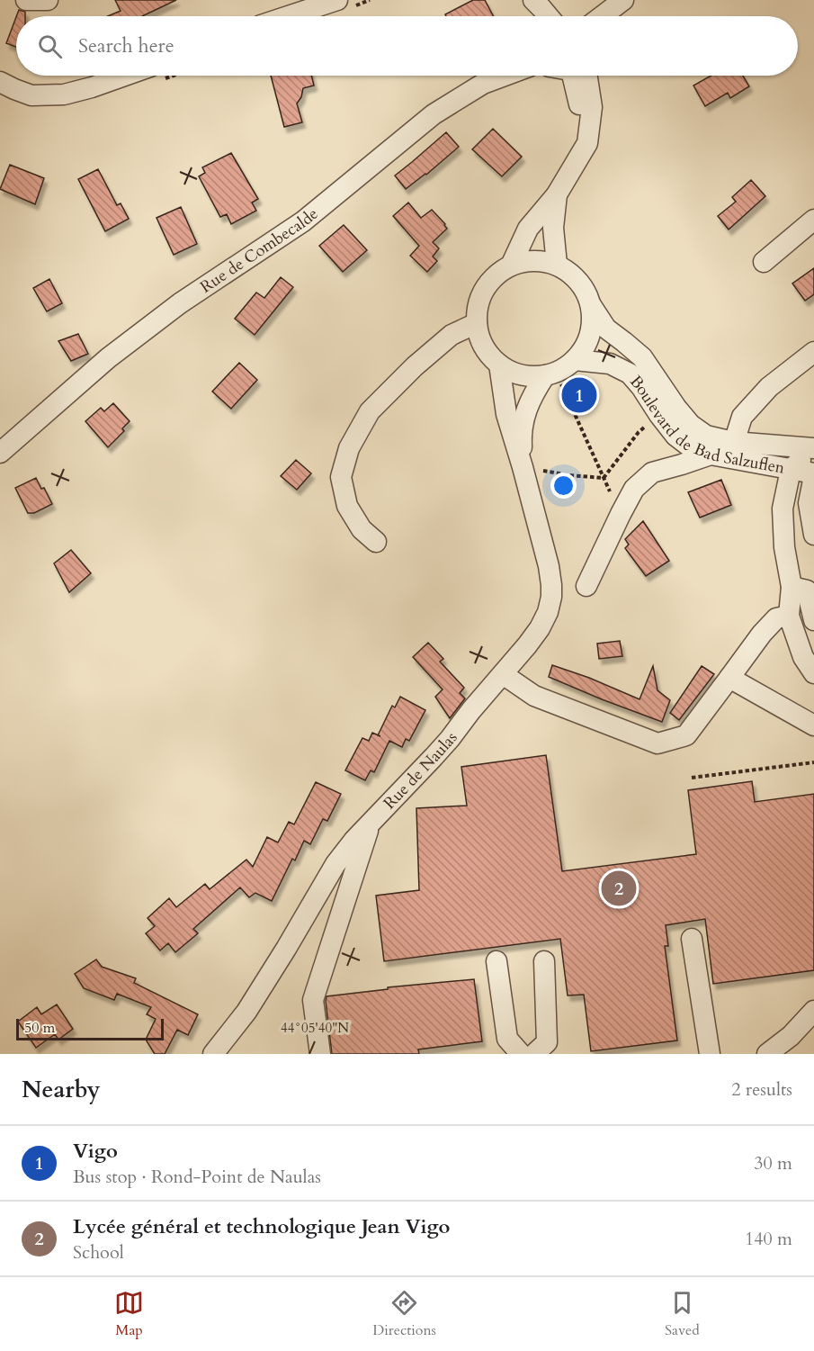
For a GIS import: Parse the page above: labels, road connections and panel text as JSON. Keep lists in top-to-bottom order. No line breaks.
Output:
{"streets":{"street":["Rue de Combecalde","Boulevard de Bad Salzuflen","Rue de Naulas"]},"crossings":[["Boulevard de Bad Salzuflen","Rue de Naulas"]],"scale_bar":"50 m","page":{"search":"Search here","pins":["1","2"],"scale":"50 m","heading":["Nearby","2 results"],"list":[{"mark":"1","name":"Vigo","note":"Bus stop · Rond-Point de Naulas","value":"30 m"},{"mark":"2","name":"Lycée général et technologique Jean Vigo","note":"School","value":"140 m"}],"nav":["Map","Directions","Saved"]},"coordinates":["44°05'40\"N"]}
